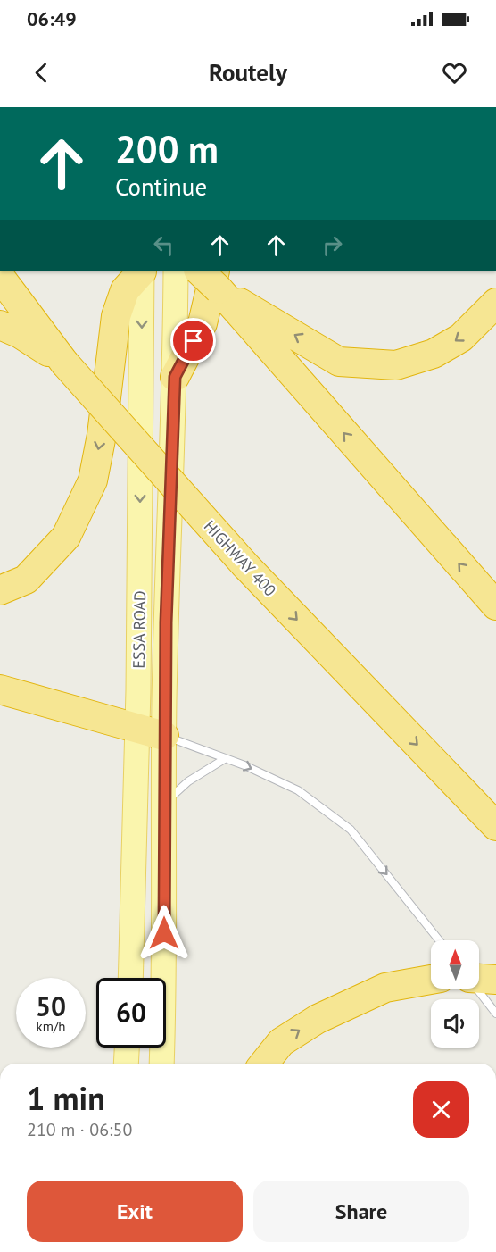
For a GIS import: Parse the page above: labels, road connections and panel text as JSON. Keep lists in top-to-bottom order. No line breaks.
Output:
{"streets":{"highway":["HIGHWAY 400"],"main road":["ESSA ROAD"]},"north":"top","page":{"status":"06:49","header":"Routely","turn":["200 m","Continue"],"speed":"50 km/h","limit":"60","heading":["1 min","210 m · 06:50"],"buttons":["Exit","Share"]}}
